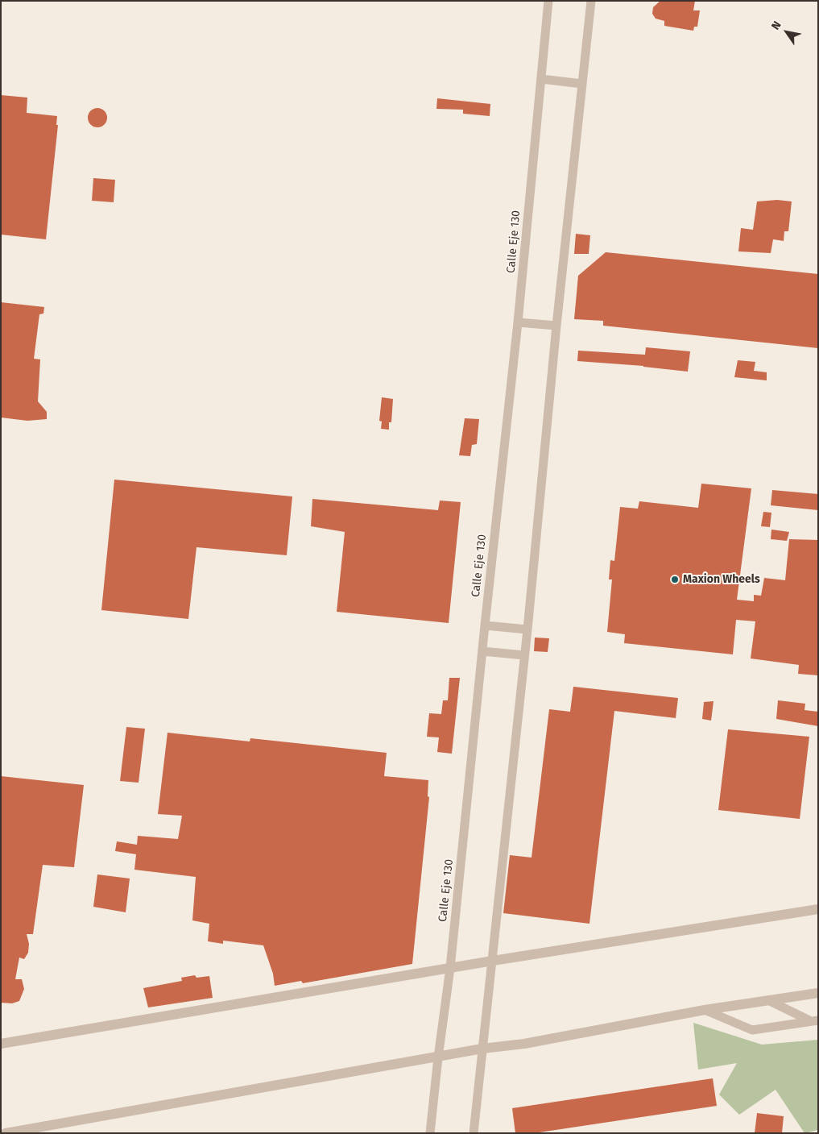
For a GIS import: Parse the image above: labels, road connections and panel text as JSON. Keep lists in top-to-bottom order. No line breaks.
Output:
{"streets":{"street":["Calle Eje 130"]},"places":["Maxion Wheels"],"north":"top left"}
